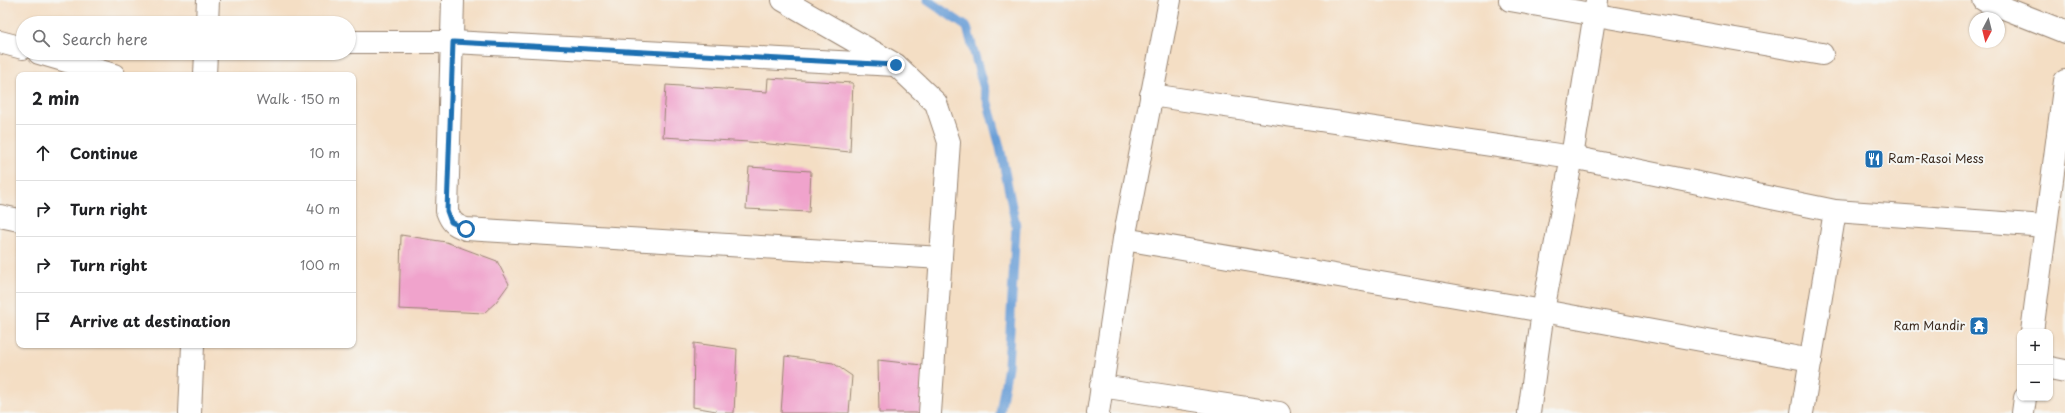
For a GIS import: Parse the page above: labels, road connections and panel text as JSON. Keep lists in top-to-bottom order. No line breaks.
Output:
{"places":{"restaurant":["Ram-Rasoi Mess"],"temple":["Ram Mandir"]},"north":"bottom","page":{"search":"Search here","heading":["2 min","Walk · 150 m"],"list":[["Continue","10 m"],["Turn right","40 m"],["Turn right","100 m"],"Arrive at destination"],"map_buttons":["+","−"]}}
